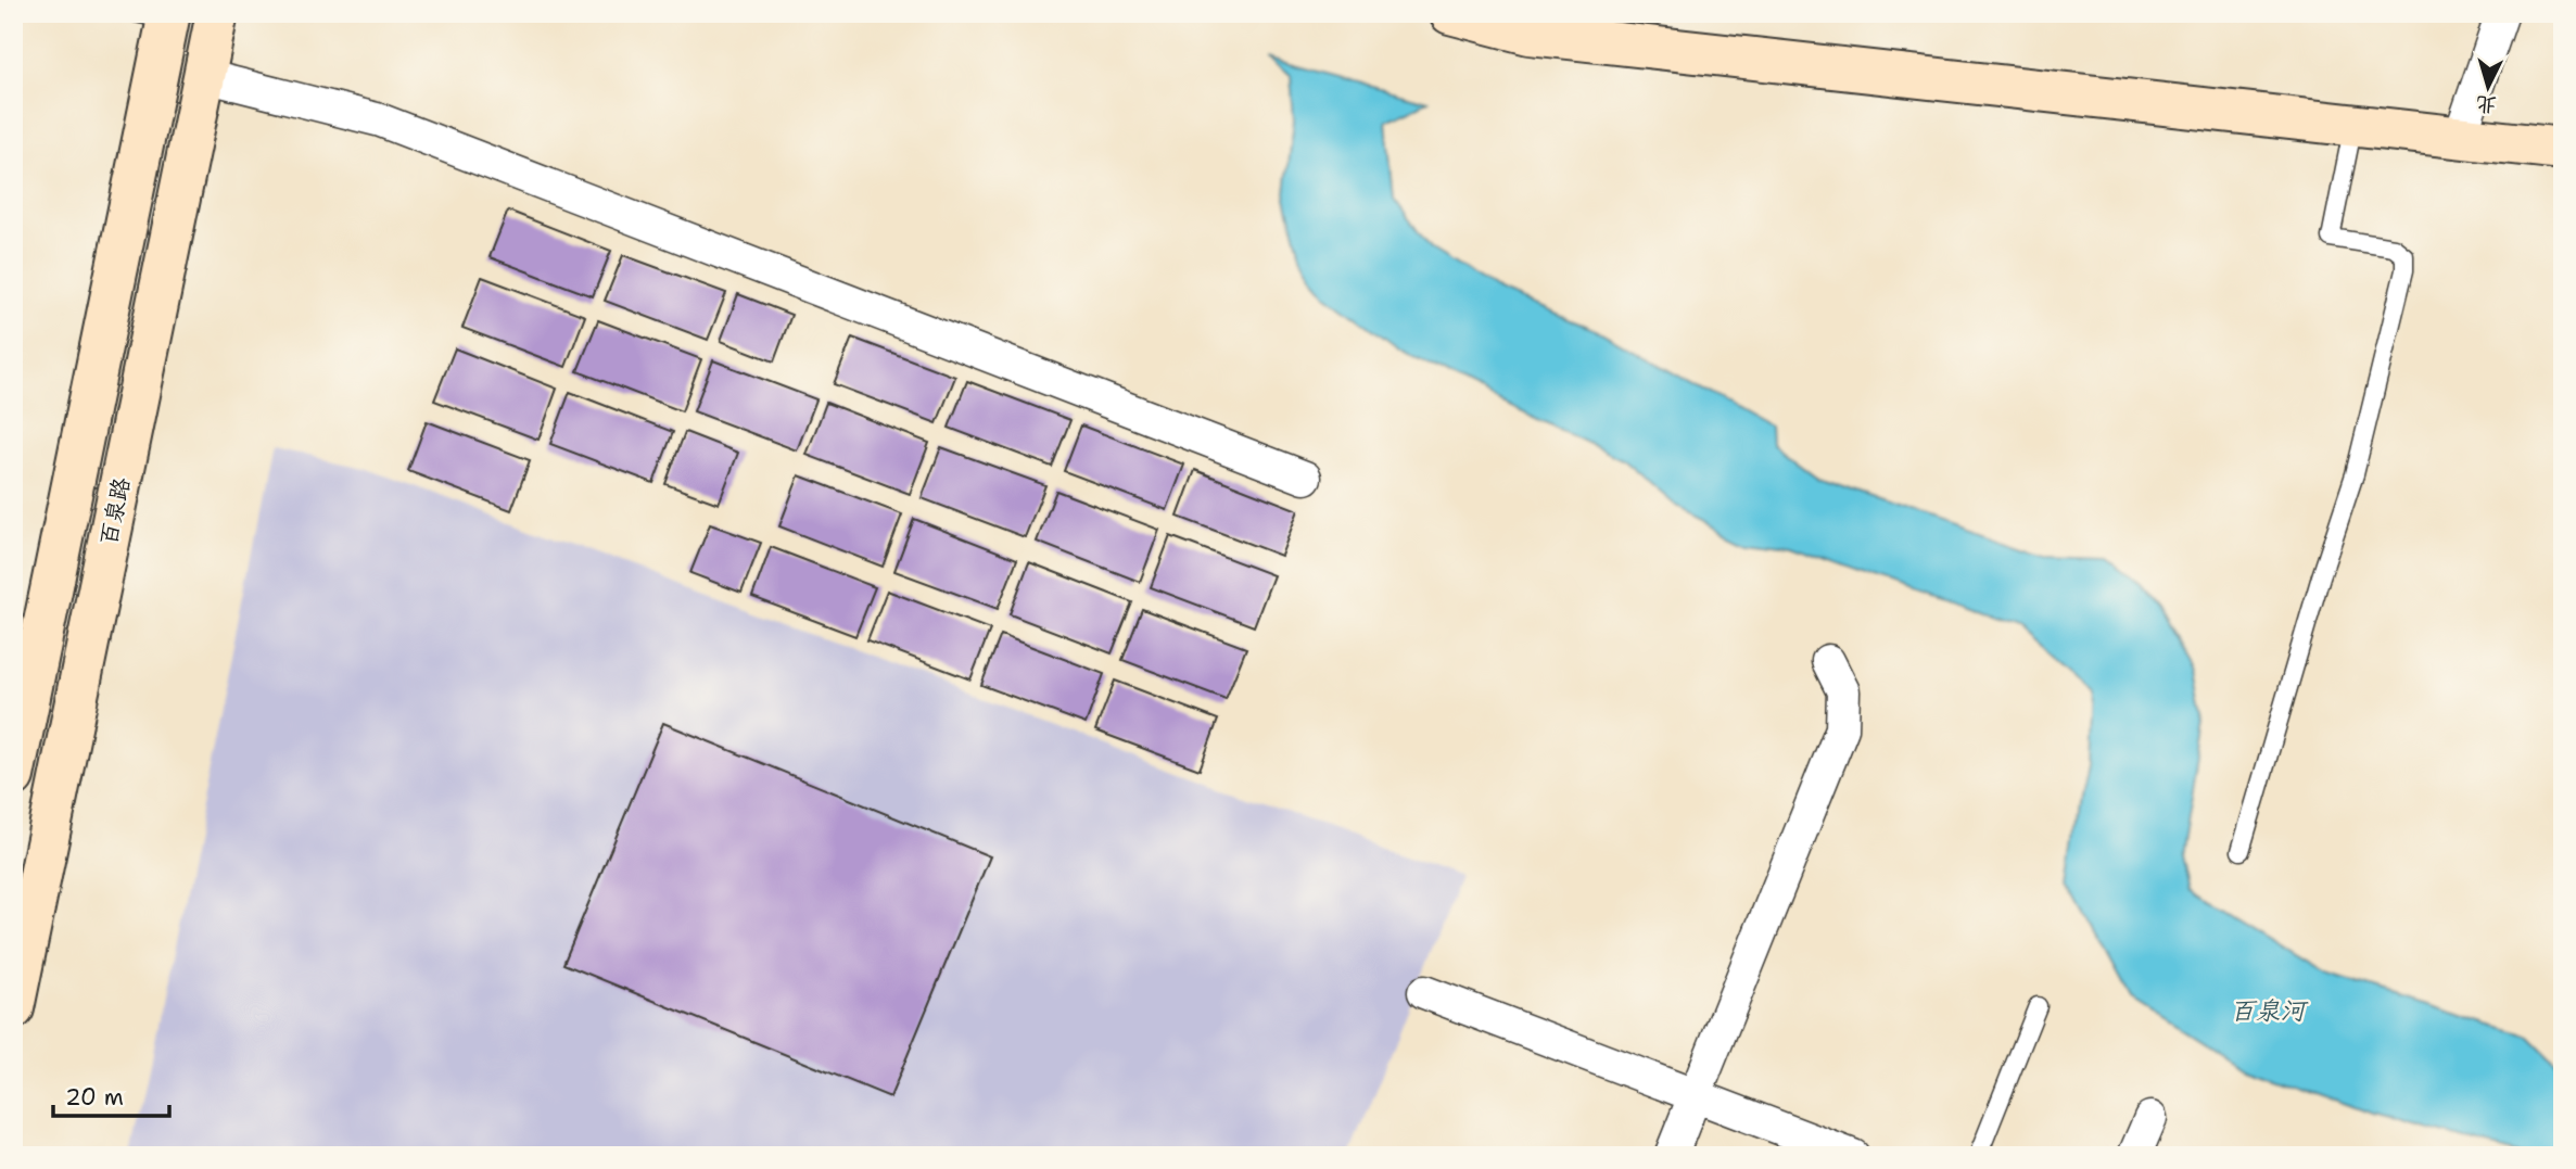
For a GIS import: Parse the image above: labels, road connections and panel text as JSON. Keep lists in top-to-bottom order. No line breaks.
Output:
{"streets":{"main road":["百泉路"]},"water":["百泉河"],"scale_bar":"20 m","north":"bottom"}
